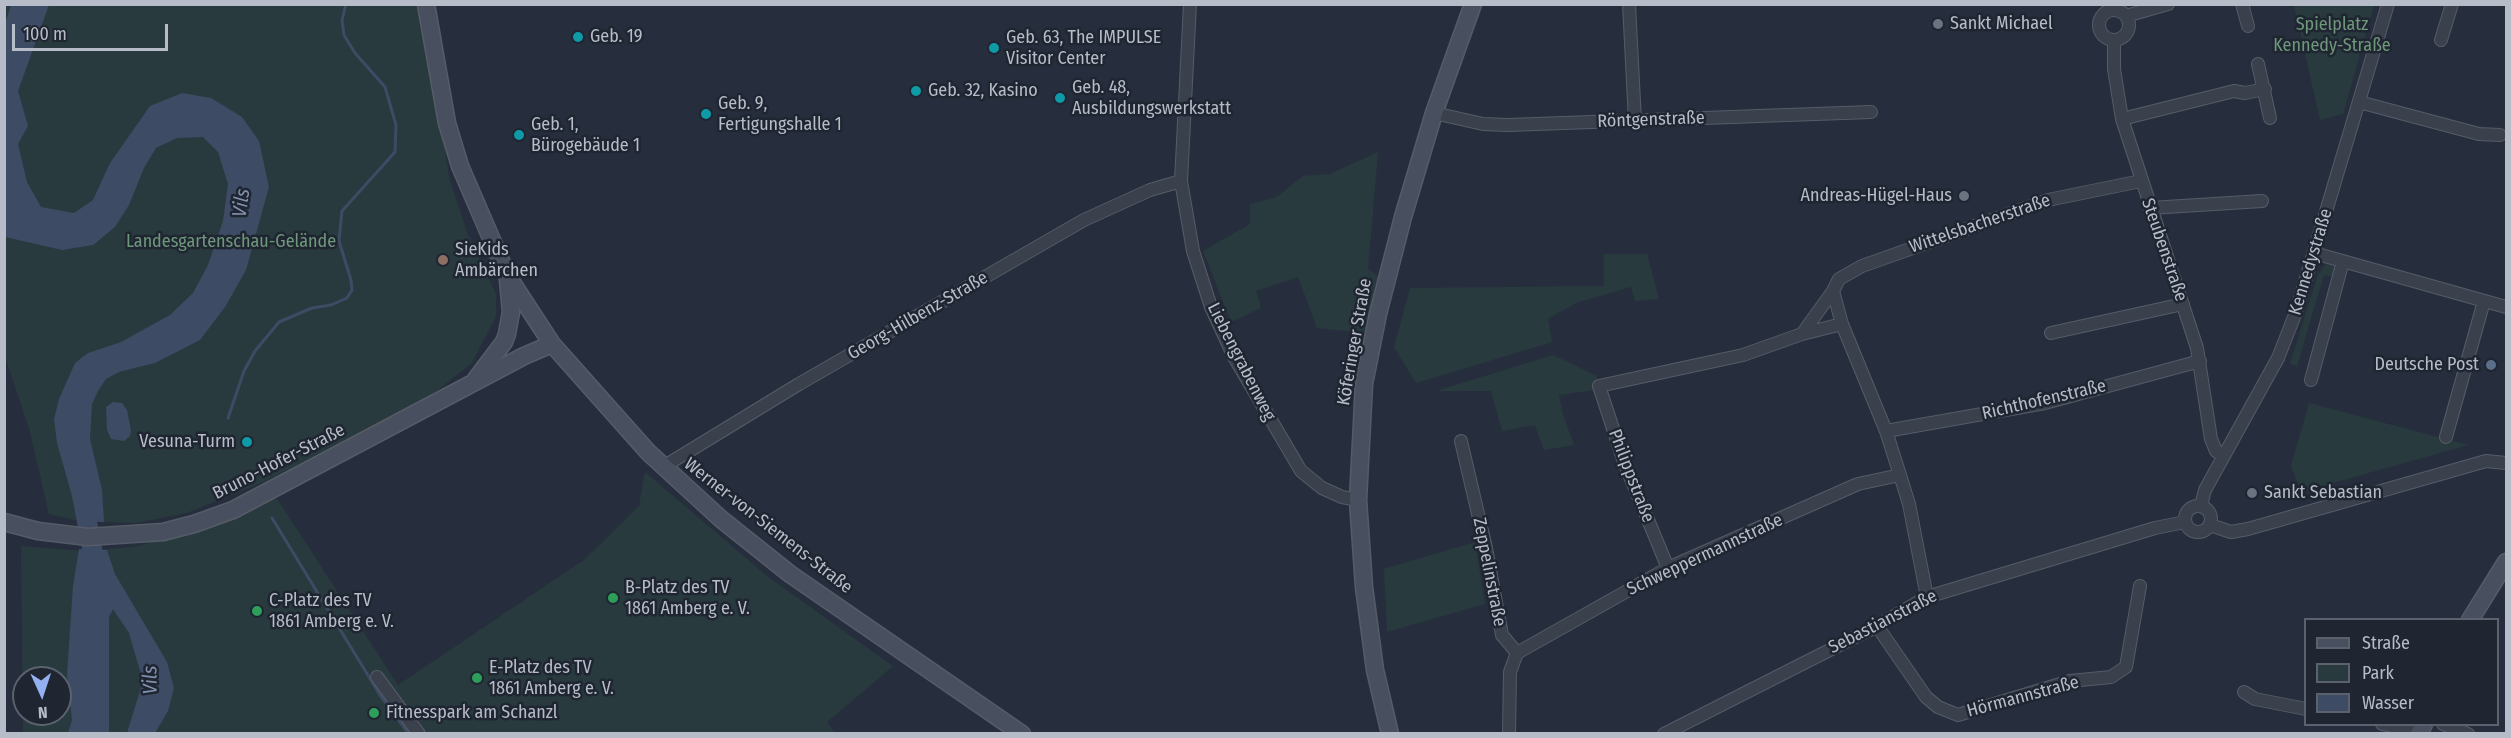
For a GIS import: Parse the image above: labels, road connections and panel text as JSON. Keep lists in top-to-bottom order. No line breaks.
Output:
{"streets":{"street":["Röntgenstraße","Wittelsbacherstraße","Steubenstraße","Kennedystraße","Georg-Hilbenz-Straße","Köferinger Straße","Liebengrabenweg","Richthofenstraße","Bruno-Hofer-Straße","Philippstraße","Werner-von-Siemens-Straße","Schweppermannstraße","Zeppelinstraße","Sebastianstraße","Hörmannstraße"]},"crossings":[["Röntgenstraße","Köferinger Straße"],["Wittelsbacherstraße","Steubenstraße"],["Wittelsbacherstraße","Philippstraße"],["Steubenstraße","Kennedystraße"],["Steubenstraße","Richthofenstraße"],["Kennedystraße","Sebastianstraße"],["Georg-Hilbenz-Straße","Liebengrabenweg"],["Georg-Hilbenz-Straße","Werner-von-Siemens-Straße"],["Köferinger Straße","Liebengrabenweg"],["Bruno-Hofer-Straße","Werner-von-Siemens-Straße"],["Philippstraße","Schweppermannstraße"],["Schweppermannstraße","Zeppelinstraße"],["Sebastianstraße","Hörmannstraße"]],"water":["Vils"],"parks":["Spielplatz Kennedy-Straße","Landesgartenschau-Gelände"],"places":["Sankt Michael","Geb. 19","Geb. 63, The IMPULSE Visitor Center","Geb. 32, Kasino","Geb. 48, Ausbildungswerkstatt","Geb. 9, Fertigungshalle 1","Geb. 1, Bürogebäude 1","Andreas-Hügel-Haus","SieKids Ambärchen","Deutsche Post","Vesuna-Turm","Sankt Sebastian","B-Platz des TV 1861 Amberg e. V.","C-Platz des TV 1861 Amberg e. V.","E-Platz des TV 1861 Amberg e. V.","Fitnesspark am Schanzl"],"legend":["Straße","Park","Wasser"],"scale_bar":"100 m","north":"bottom"}
